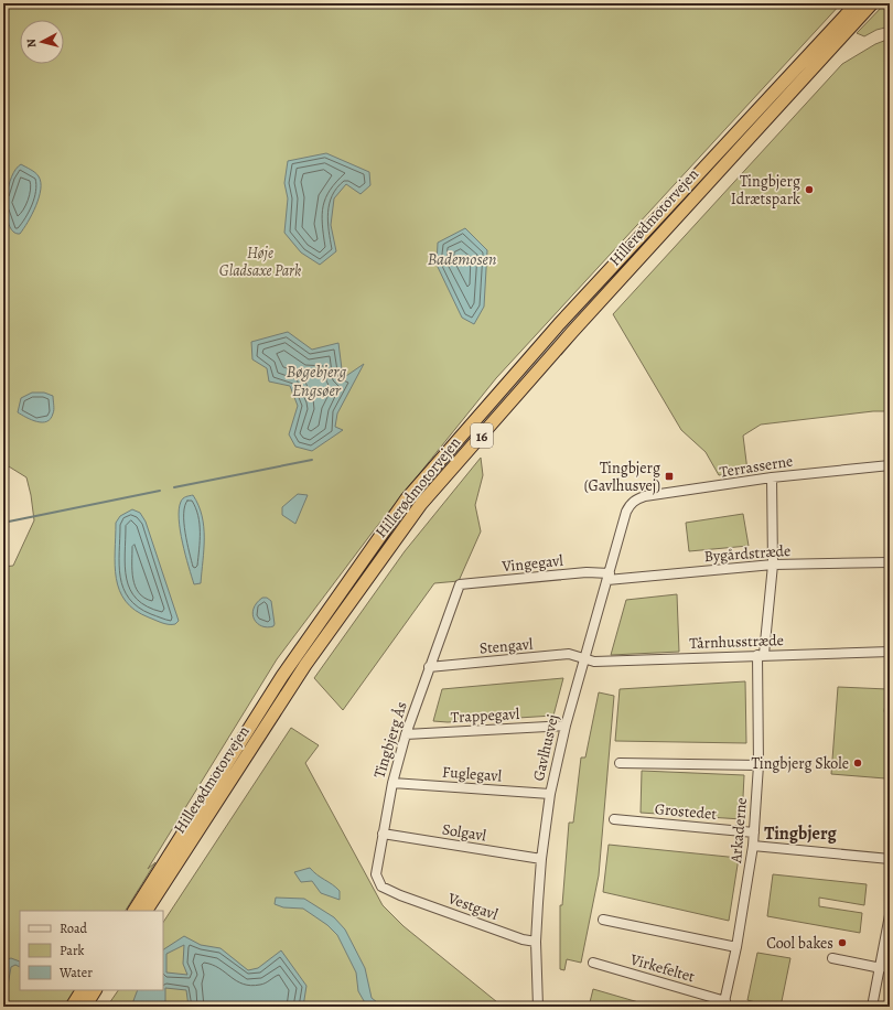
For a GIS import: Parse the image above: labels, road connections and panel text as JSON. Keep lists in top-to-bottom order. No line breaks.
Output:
{"streets":{"highway":["Hillerødmotorvejen","16"],"street":["Terrasserne","Bygårdstræde","Vingegavl","Tårnhusstræde","Stengavl","Trappegavl","Tingbjerg Ås","Gavlhusvej","Fuglegavl","Grostedet","Arkaderne","Solgavl","Vestgavl","Virkefeltet"]},"crossings":[["Terrasserne","Gavlhusvej"],["Terrasserne","Arkaderne"],["Bygårdstræde","Vingegavl"],["Bygårdstræde","Gavlhusvej"],["Bygårdstræde","Arkaderne"],["Vingegavl","Tingbjerg Ås"],["Vingegavl","Gavlhusvej"],["Tårnhusstræde","Stengavl"],["Tårnhusstræde","Gavlhusvej"],["Tårnhusstræde","Arkaderne"],["Stengavl","Tingbjerg Ås"],["Stengavl","Gavlhusvej"],["Trappegavl","Tingbjerg Ås"],["Trappegavl","Gavlhusvej"],["Tingbjerg Ås","Fuglegavl"],["Tingbjerg Ås","Solgavl"],["Tingbjerg Ås","Vestgavl"],["Gavlhusvej","Fuglegavl"],["Gavlhusvej","Solgavl"],["Gavlhusvej","Vestgavl"],["Grostedet","Arkaderne"],["Arkaderne","Virkefeltet"]],"districts":["Tingbjerg"],"water":["Bademosen","Bøgebjerg Engsøer"],"parks":["Høje Gladsaxe Park"],"places":{"other":["Tingbjerg Idrætspark","Tingbjerg Skole","Cool bakes"],"transit":["Tingbjerg (Gavlhusvej)"]},"legend":["Road","Park","Water"],"north":"left"}
